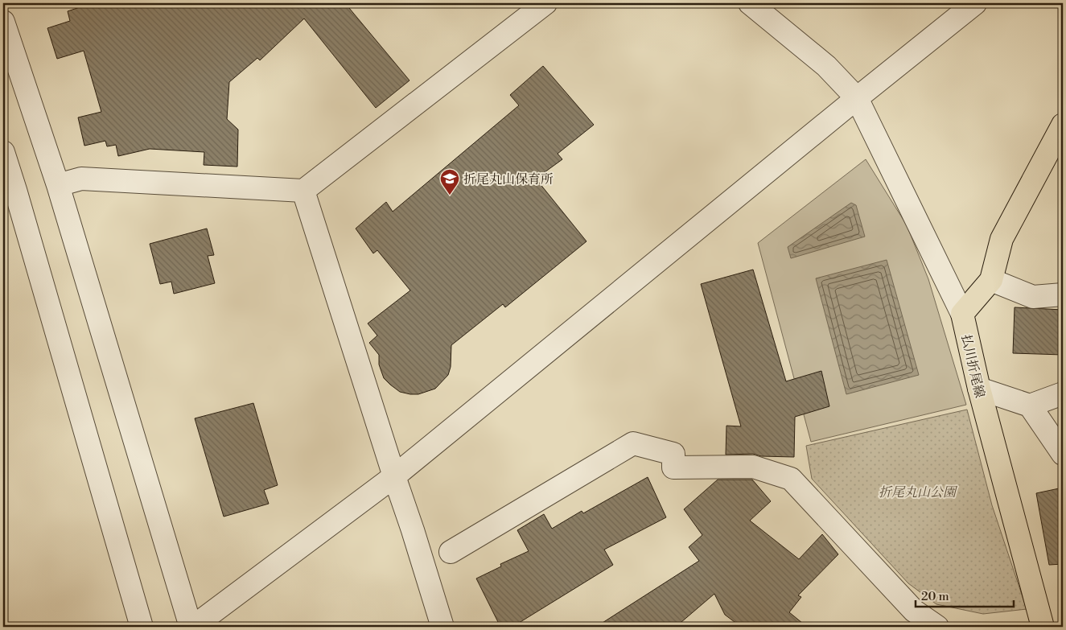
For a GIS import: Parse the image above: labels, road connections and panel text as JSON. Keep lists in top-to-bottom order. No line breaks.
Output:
{"streets":{"main road":["払川折尾線"]},"parks":["折尾丸山公園"],"places":{"school or university":["折尾丸山保育所"]},"scale_bar":"20 m"}
